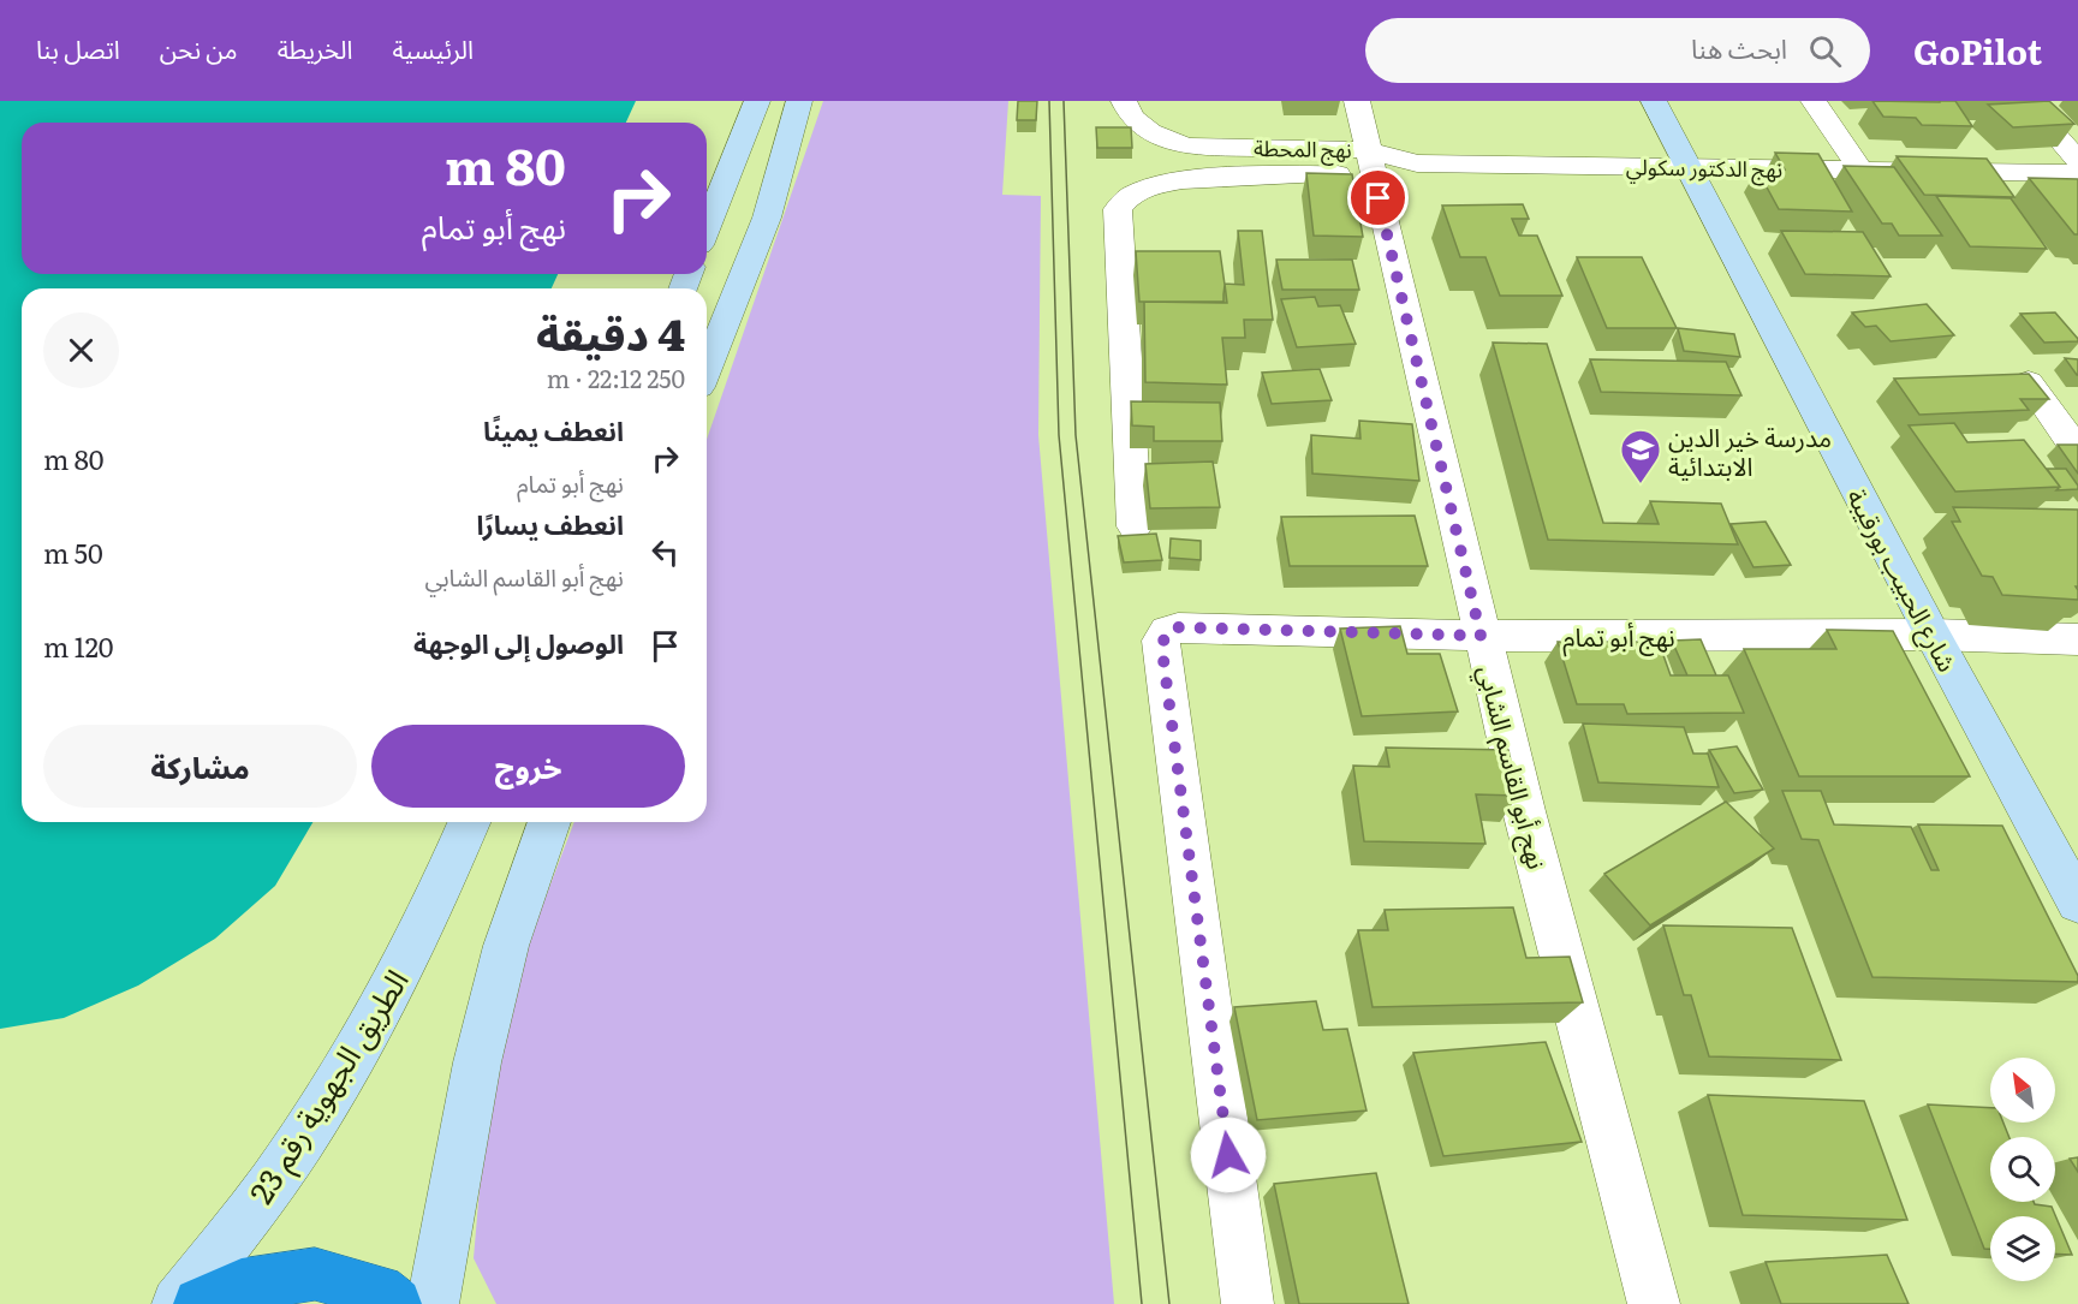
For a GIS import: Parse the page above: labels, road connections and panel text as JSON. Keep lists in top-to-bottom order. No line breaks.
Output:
{"streets":{"main road":["شارع الحبيب بورقيبة","الطريق الجهوية رقم 23"],"street":["نهج المحطة","نهج الدكتور سكولي","نهج أبو تمام","نهج أبو القاسم الشابي"]},"crossings":[["نهج المحطة","نهج الدكتور سكولي"],["نهج المحطة","نهج أبو القاسم الشابي"],["نهج الدكتور سكولي","شارع الحبيب بورقيبة"],["شارع الحبيب بورقيبة","نهج أبو تمام"],["نهج أبو تمام","نهج أبو القاسم الشابي"]],"places":{"school or university":["مدرسة خير الدين الابتدائية"]},"north":"top left","page":{"header":"GoPilot","search":"ابحث هنا","nav":["الرئيسية","الخريطة","من نحن","اتصل بنا"],"turn":["80 m","نهج أبو تمام"],"heading":["4 دقيقة","250 m · 22:12"],"list":[{"name":"انعطف يمينًا","note":"نهج أبو تمام","value":"80 m"},{"name":"انعطف يسارًا","note":"نهج أبو القاسم الشابي","value":"50 m"},{"name":"الوصول إلى الوجهة","value":"120 m"}],"buttons":["خروج","مشاركة"]}}
